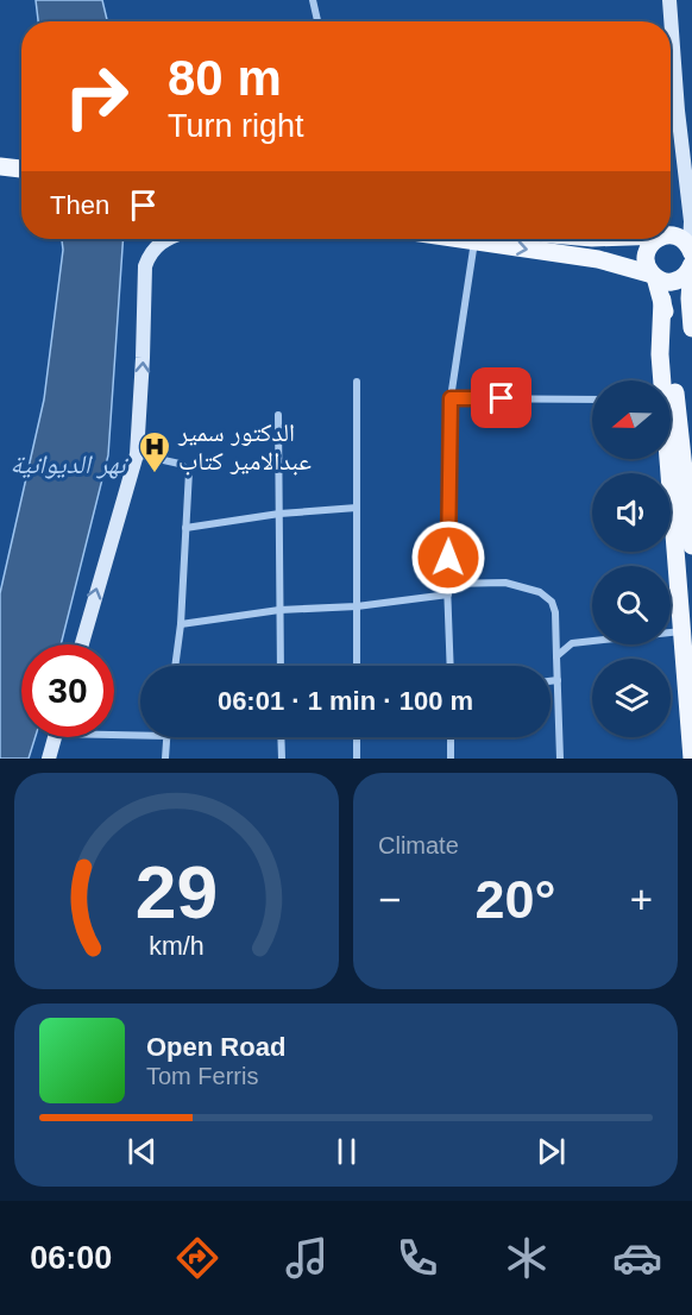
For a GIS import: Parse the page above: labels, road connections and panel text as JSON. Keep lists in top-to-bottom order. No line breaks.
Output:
{"water":["نهر الديوانية"],"places":{"hospital":["الدكتور سمير عبدالامير كتاب"]},"north":"left","page":{"turn":["80 m","Turn right"],"then":"Then","limit":"30","trip":"06:01 · 1 min · 100 m","tile":"Climate","heat":["−","20°","+"],"song":["Open Road","Tom Ferris"],"tabs":"06:00","gauge":["29","km/h"]}}
